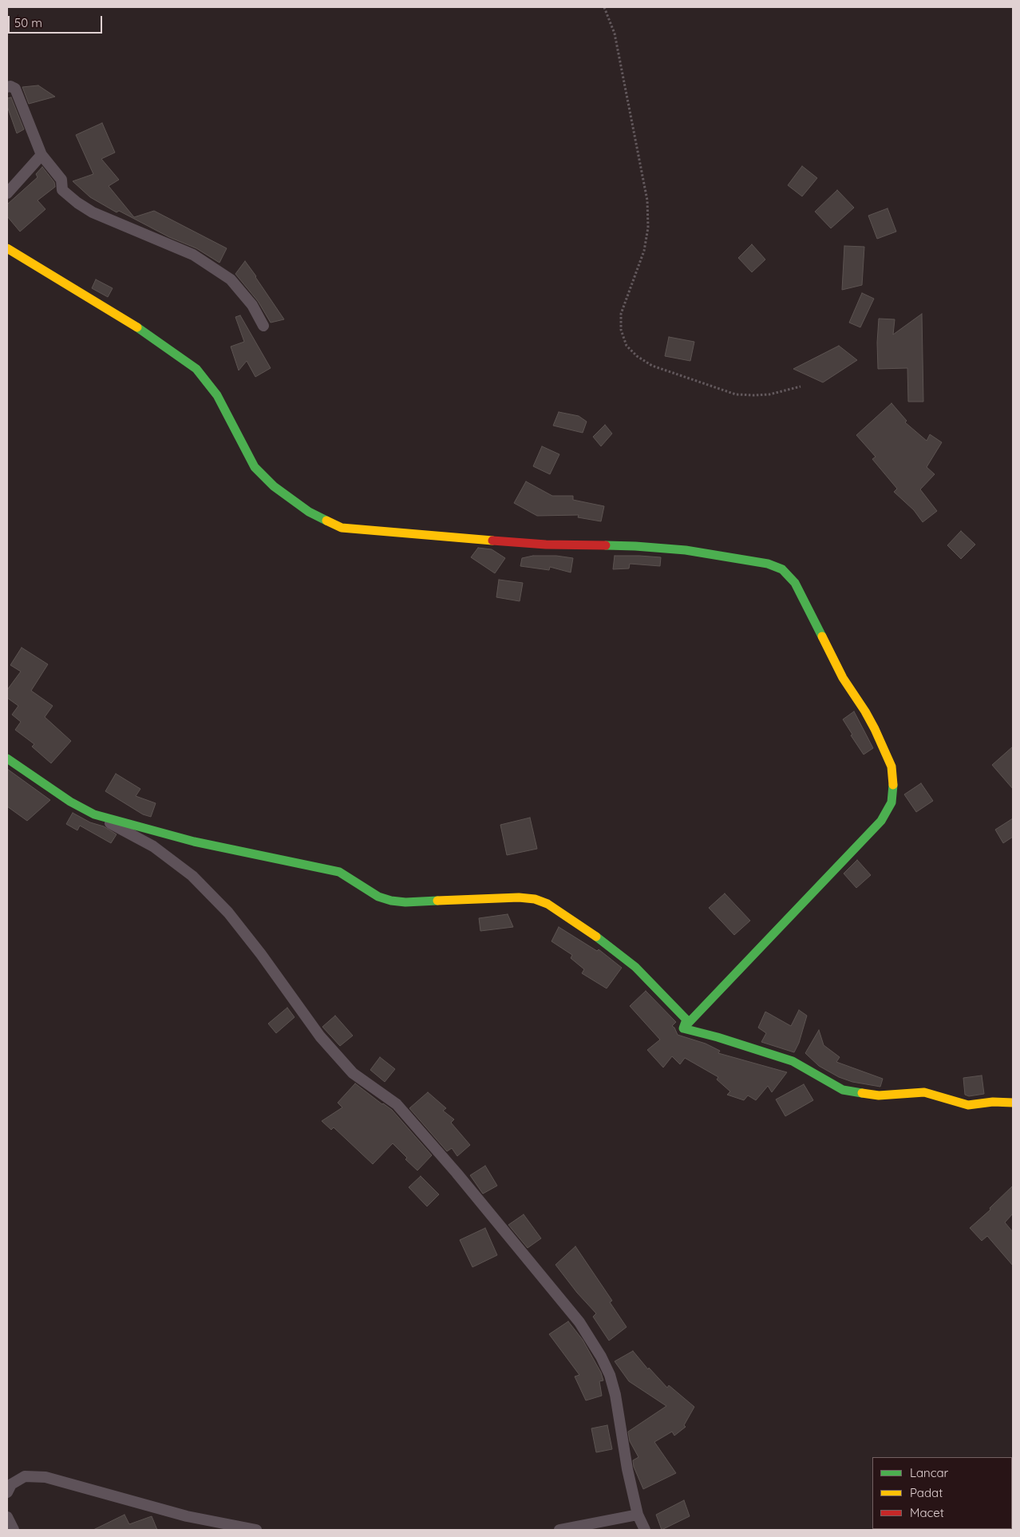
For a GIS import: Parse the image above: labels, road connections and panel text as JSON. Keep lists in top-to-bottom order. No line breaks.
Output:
{"legend":["Lancar","Padat","Macet"],"scale_bar":"50 m"}
